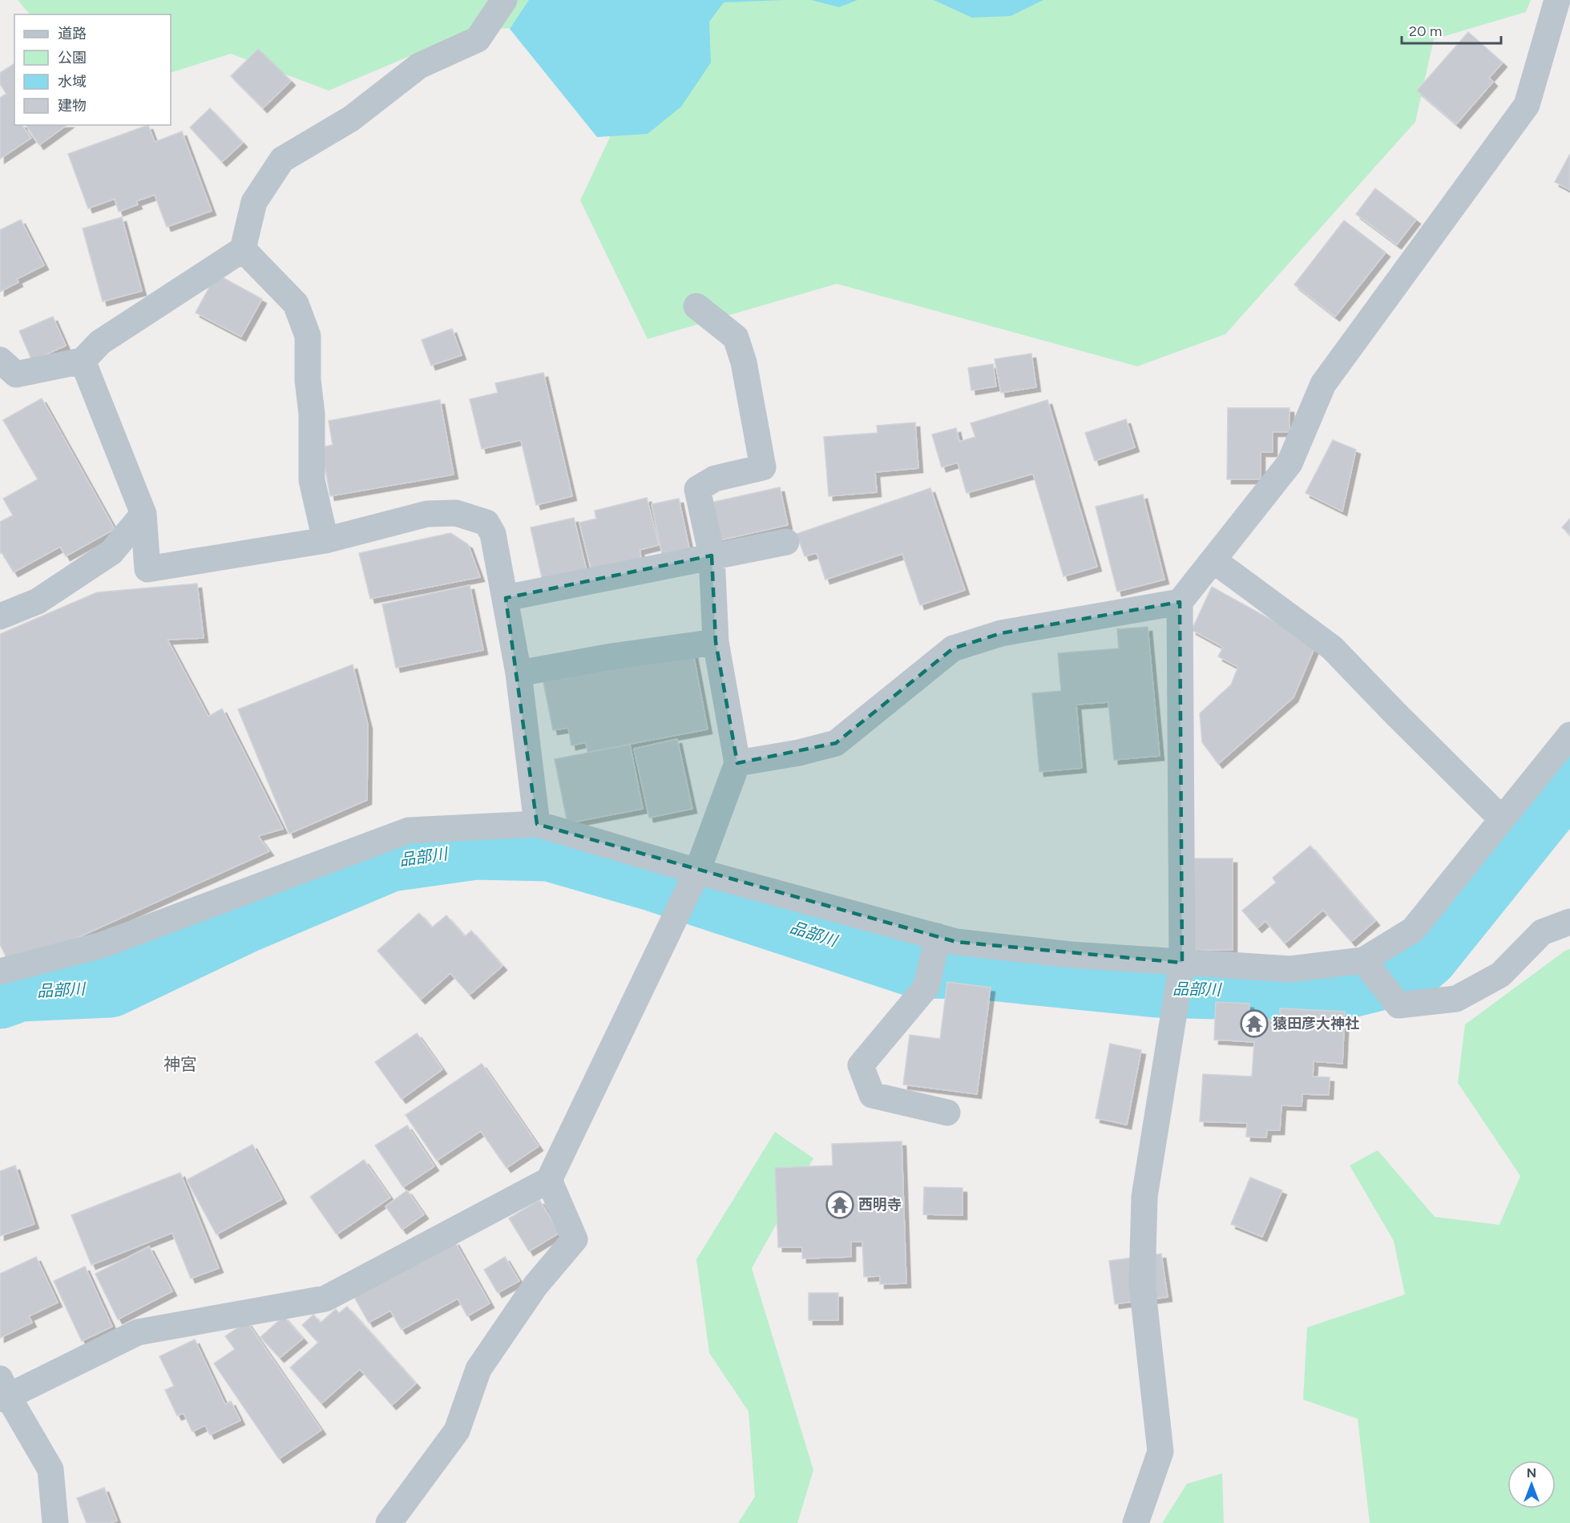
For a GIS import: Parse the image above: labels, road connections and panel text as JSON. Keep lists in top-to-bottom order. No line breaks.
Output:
{"districts":["神宮"],"water":["品部川"],"places":{"temple":["猿田彦大神社","西明寺"]},"legend":["道路","公園","水域","建物"],"scale_bar":"20 m","north":"top"}
